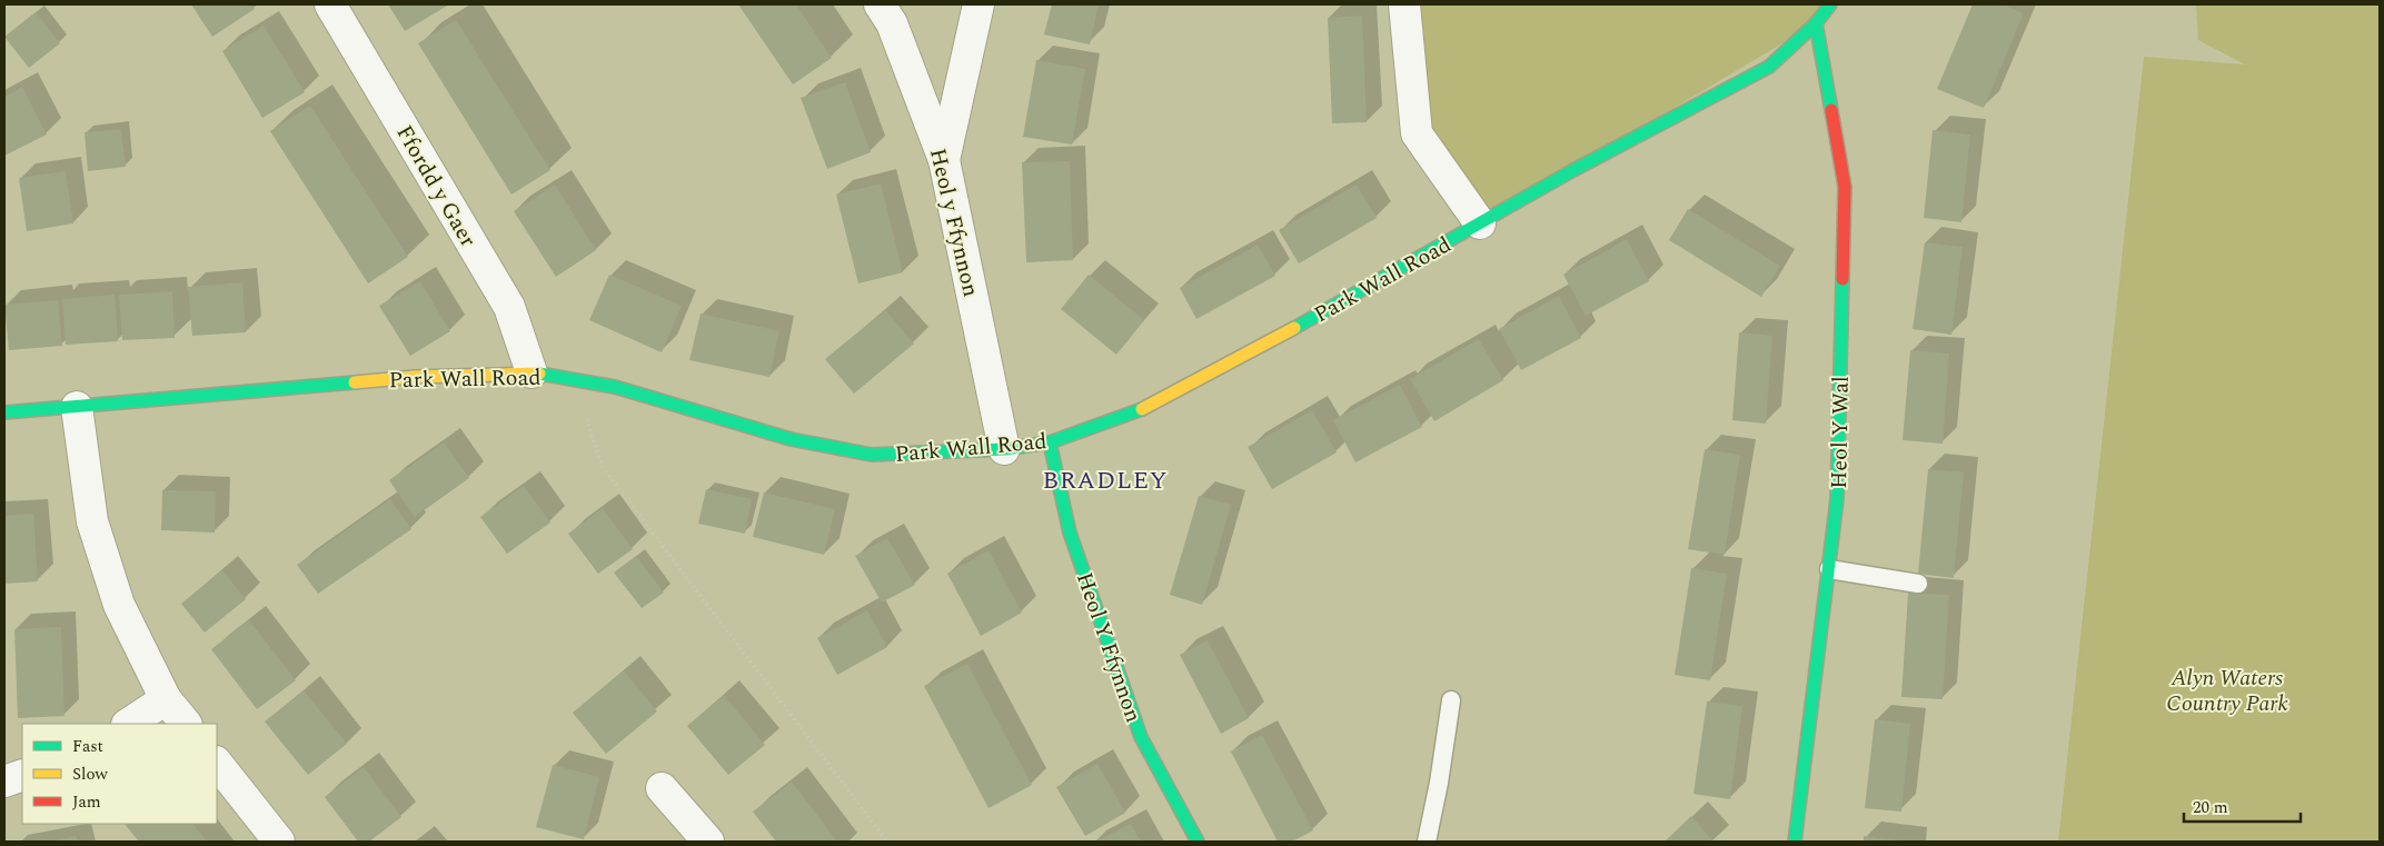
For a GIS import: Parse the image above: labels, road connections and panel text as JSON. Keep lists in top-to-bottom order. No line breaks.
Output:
{"streets":{"street":["Ffordd y Gaer","Heol y Ffynnon","Park Wall Road","Heol Y Wal","Heol Y Ffynnon"]},"crossings":[["Ffordd y Gaer","Park Wall Road"],["Heol y Ffynnon","Park Wall Road"],["Park Wall Road","Heol Y Wal"],["Park Wall Road","Heol Y Ffynnon"]],"districts":["BRADLEY"],"parks":["Alyn Waters Country Park"],"legend":["Fast","Slow","Jam"],"scale_bar":"20 m"}
